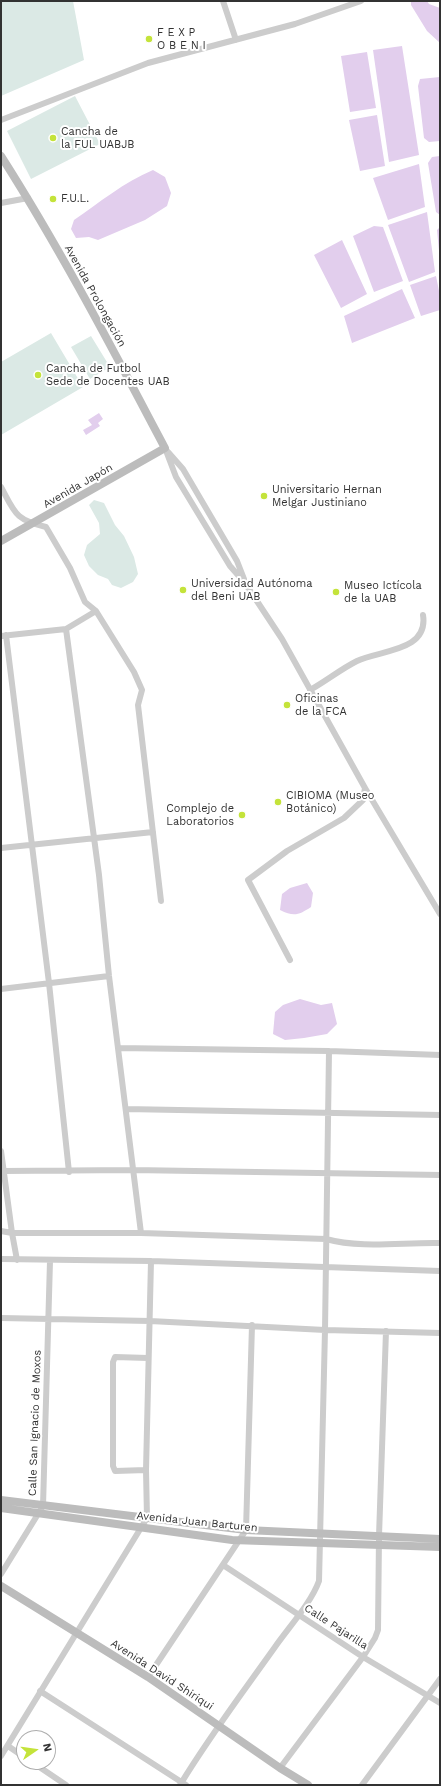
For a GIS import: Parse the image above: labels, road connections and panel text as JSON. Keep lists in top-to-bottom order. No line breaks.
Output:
{"streets":{"street":["Avenida Prolongación","Avenida Japón","Calle San Ignacio de Moxos","Avenida Juan Barturen","Calle Pajarilla","Avenida David Shiriqui"]},"crossings":[["Avenida Prolongación","Avenida Japón"],["Calle San Ignacio de Moxos","Avenida Juan Barturen"]],"places":["F E X P O B E N I","Cancha de la FUL UABJB","F.U.L.","Cancha de Futbol Sede de Docentes UAB","Universitario Hernan Melgar Justiniano","Universidad Autónoma del Beni UAB","Museo Ictícola de la UAB","Oficinas de la FCA","CIBIOMA (Museo Botánico)","Complejo de Laboratorios"],"north":"right"}
